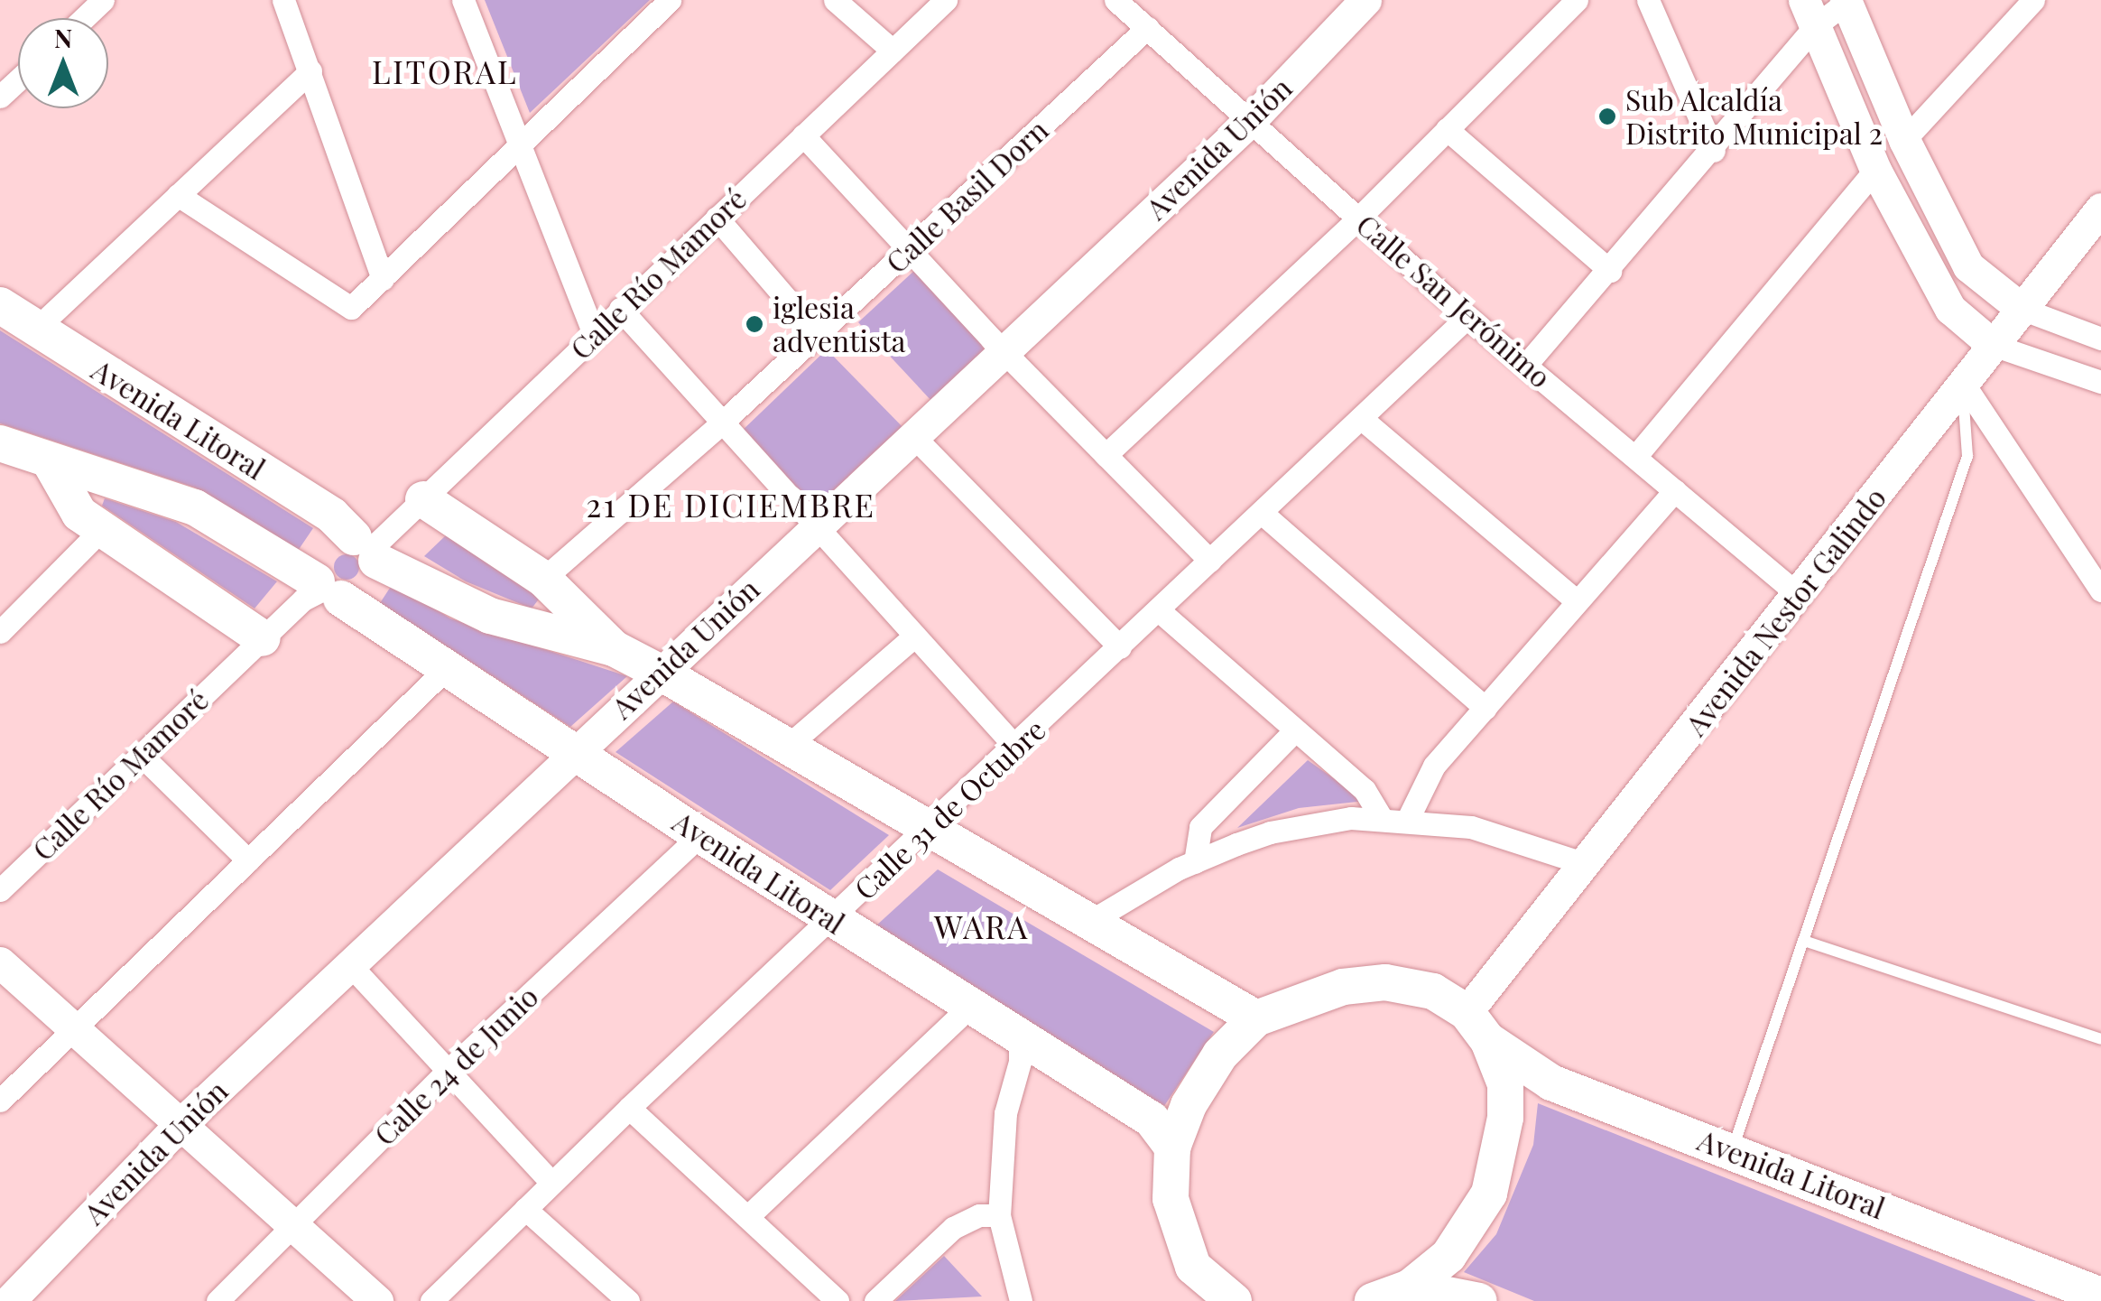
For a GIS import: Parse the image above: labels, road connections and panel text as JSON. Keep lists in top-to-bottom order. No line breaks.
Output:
{"streets":{"main road":["Avenida Litoral"],"street":["Avenida Unión","Calle Basil Dorn","Calle Río Mamoré","Calle San Jerónimo","Avenida Nestor Galindo","Calle 31 de Octubre","Calle 24 de Junio"]},"crossings":[["Avenida Unión","Calle San Jerónimo"],["Avenida Unión","Avenida Litoral"],["Calle Basil Dorn","Calle San Jerónimo"],["Calle Río Mamoré","Avenida Litoral"],["Calle San Jerónimo","Avenida Nestor Galindo"],["Calle San Jerónimo","Calle 31 de Octubre"],["Avenida Litoral","Calle 31 de Octubre"],["Avenida Litoral","Calle 24 de Junio"]],"districts":["LITORAL","21 DE DICIEMBRE","WARA"],"places":["Sub Alcaldía Distrito Municipal 2","iglesia adventista"],"north":"top"}
